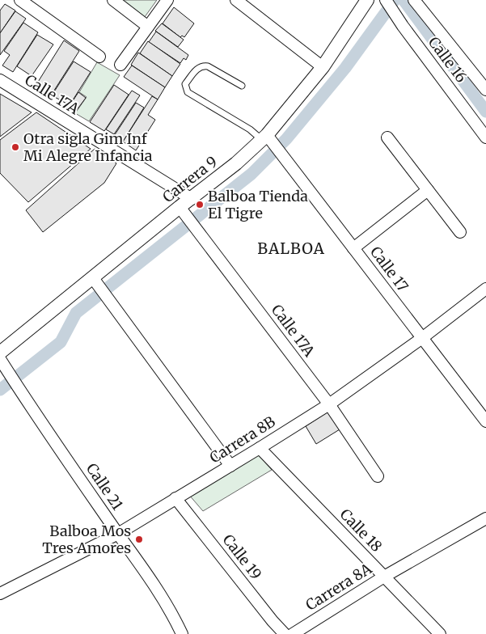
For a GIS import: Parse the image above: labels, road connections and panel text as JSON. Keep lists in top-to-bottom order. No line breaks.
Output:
{"streets":{"street":["Calle 16","Calle 17A","Carrera 9","Calle 17","Carrera 8B","Calle 21","Calle 18","Calle 19","Carrera 8A"]},"crossings":[["Calle 17A","Carrera 9"],["Calle 17A","Carrera 8B"],["Carrera 9","Calle 17"],["Calle 17","Carrera 8B"],["Carrera 8B","Calle 21"],["Carrera 8B","Calle 18"],["Carrera 8B","Calle 19"],["Calle 18","Carrera 8A"]],"districts":["BALBOA"],"places":["Otra sigla Gim Inf Mi Alegre Infancia","Balboa Tienda El Tigre","Balboa Mos Tres Amores"]}
